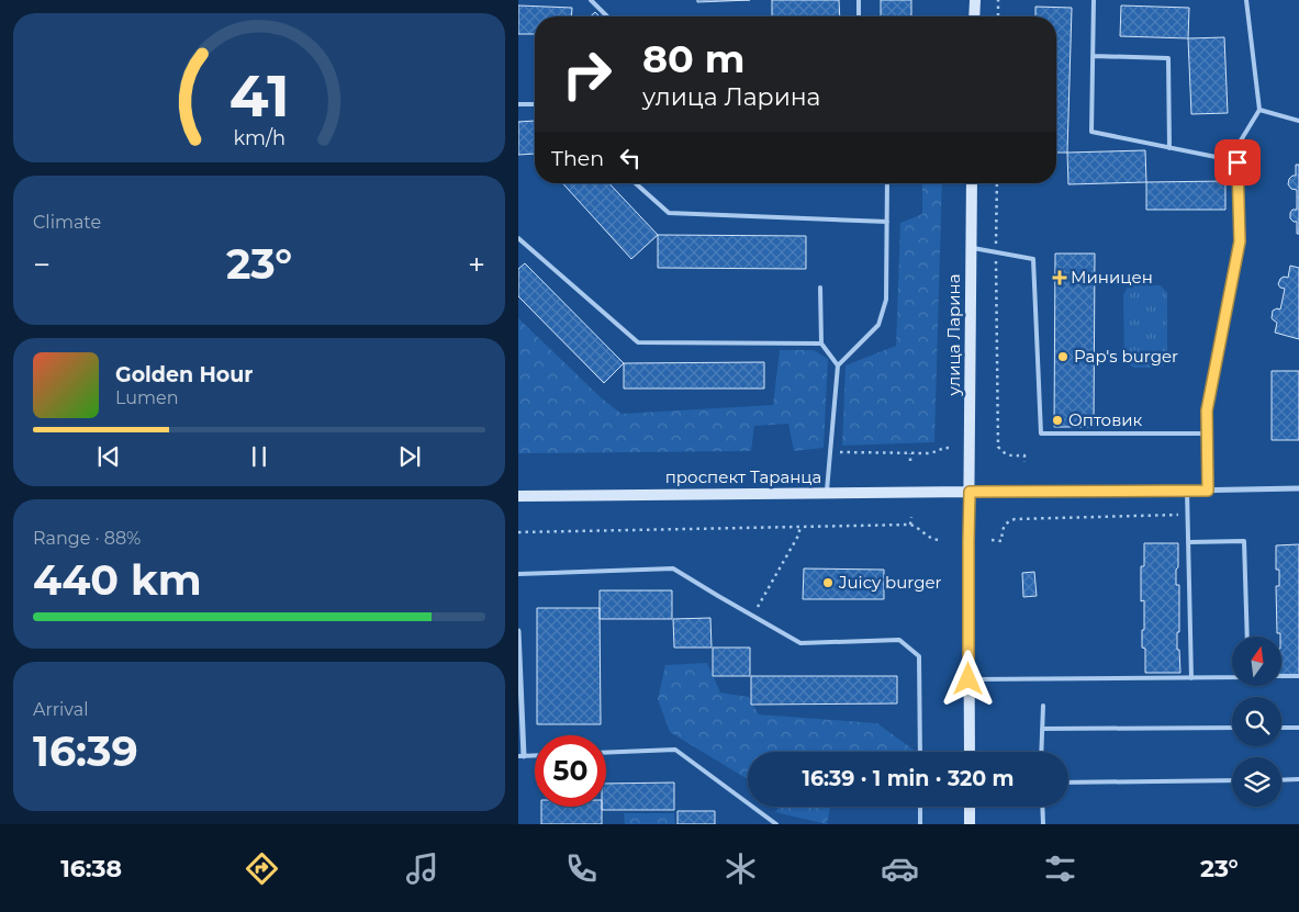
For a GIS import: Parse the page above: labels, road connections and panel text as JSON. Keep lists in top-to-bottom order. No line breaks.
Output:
{"streets":{"main road":["улица Ларина","проспект Таранца"]},"crossings":[["улица Ларина","проспект Таранца"]],"places":{"health":["Миницен"],"other":["Pap's burger","Оптовик","Juicy burger"]},"north":"top","page":{"turn":["80 m","улица Ларина"],"then":"Then","tile":["Climate",["Range · 88%","440 km"],["Arrival","16:39"]],"heat":["−","23°","+"],"song":["Golden Hour","Lumen"],"limit":"50","trip":"16:39 · 1 min · 320 m","tabs":["16:38","23°"],"gauge":["41","km/h"]}}
